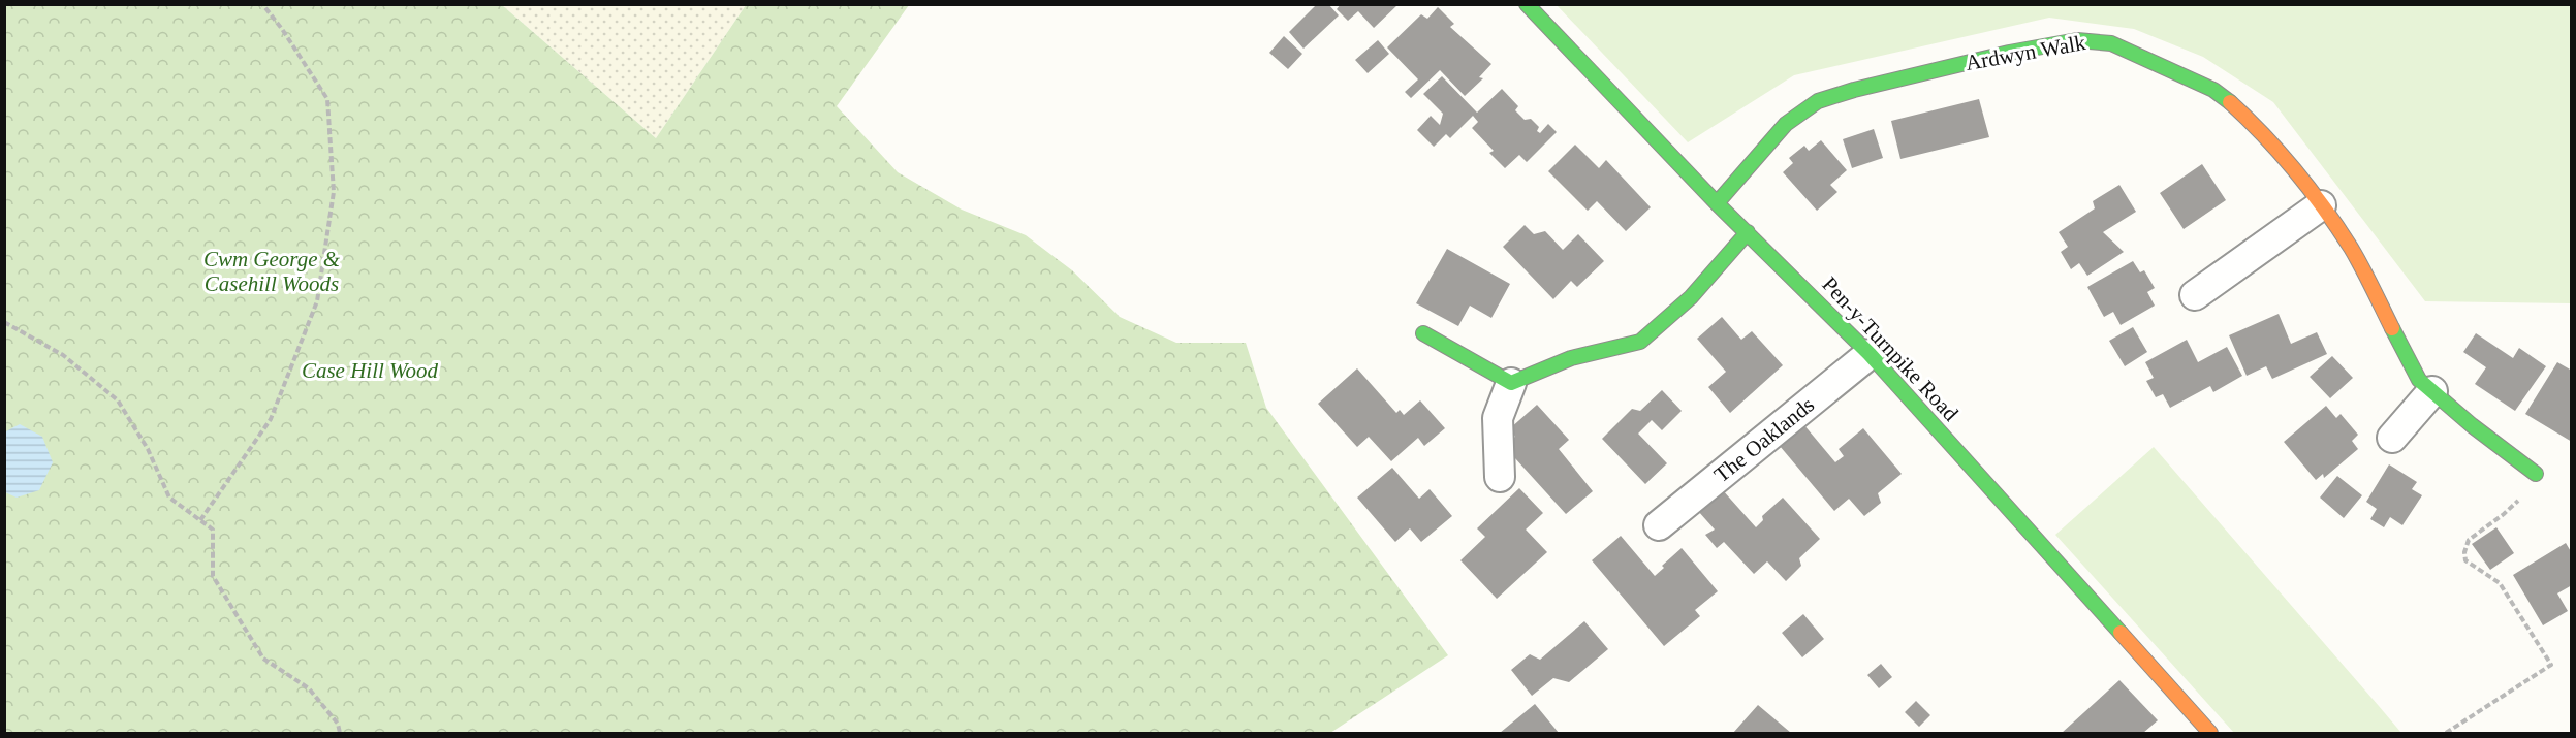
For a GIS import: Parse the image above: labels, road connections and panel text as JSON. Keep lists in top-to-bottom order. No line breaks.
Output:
{"streets":{"street":["Ardwyn Walk","Pen-y-Turnpike Road","The Oaklands"]},"crossings":[["Ardwyn Walk","Pen-y-Turnpike Road"],["Pen-y-Turnpike Road","The Oaklands"]],"parks":["Cwm George & Casehill Woods","Case Hill Wood"]}
